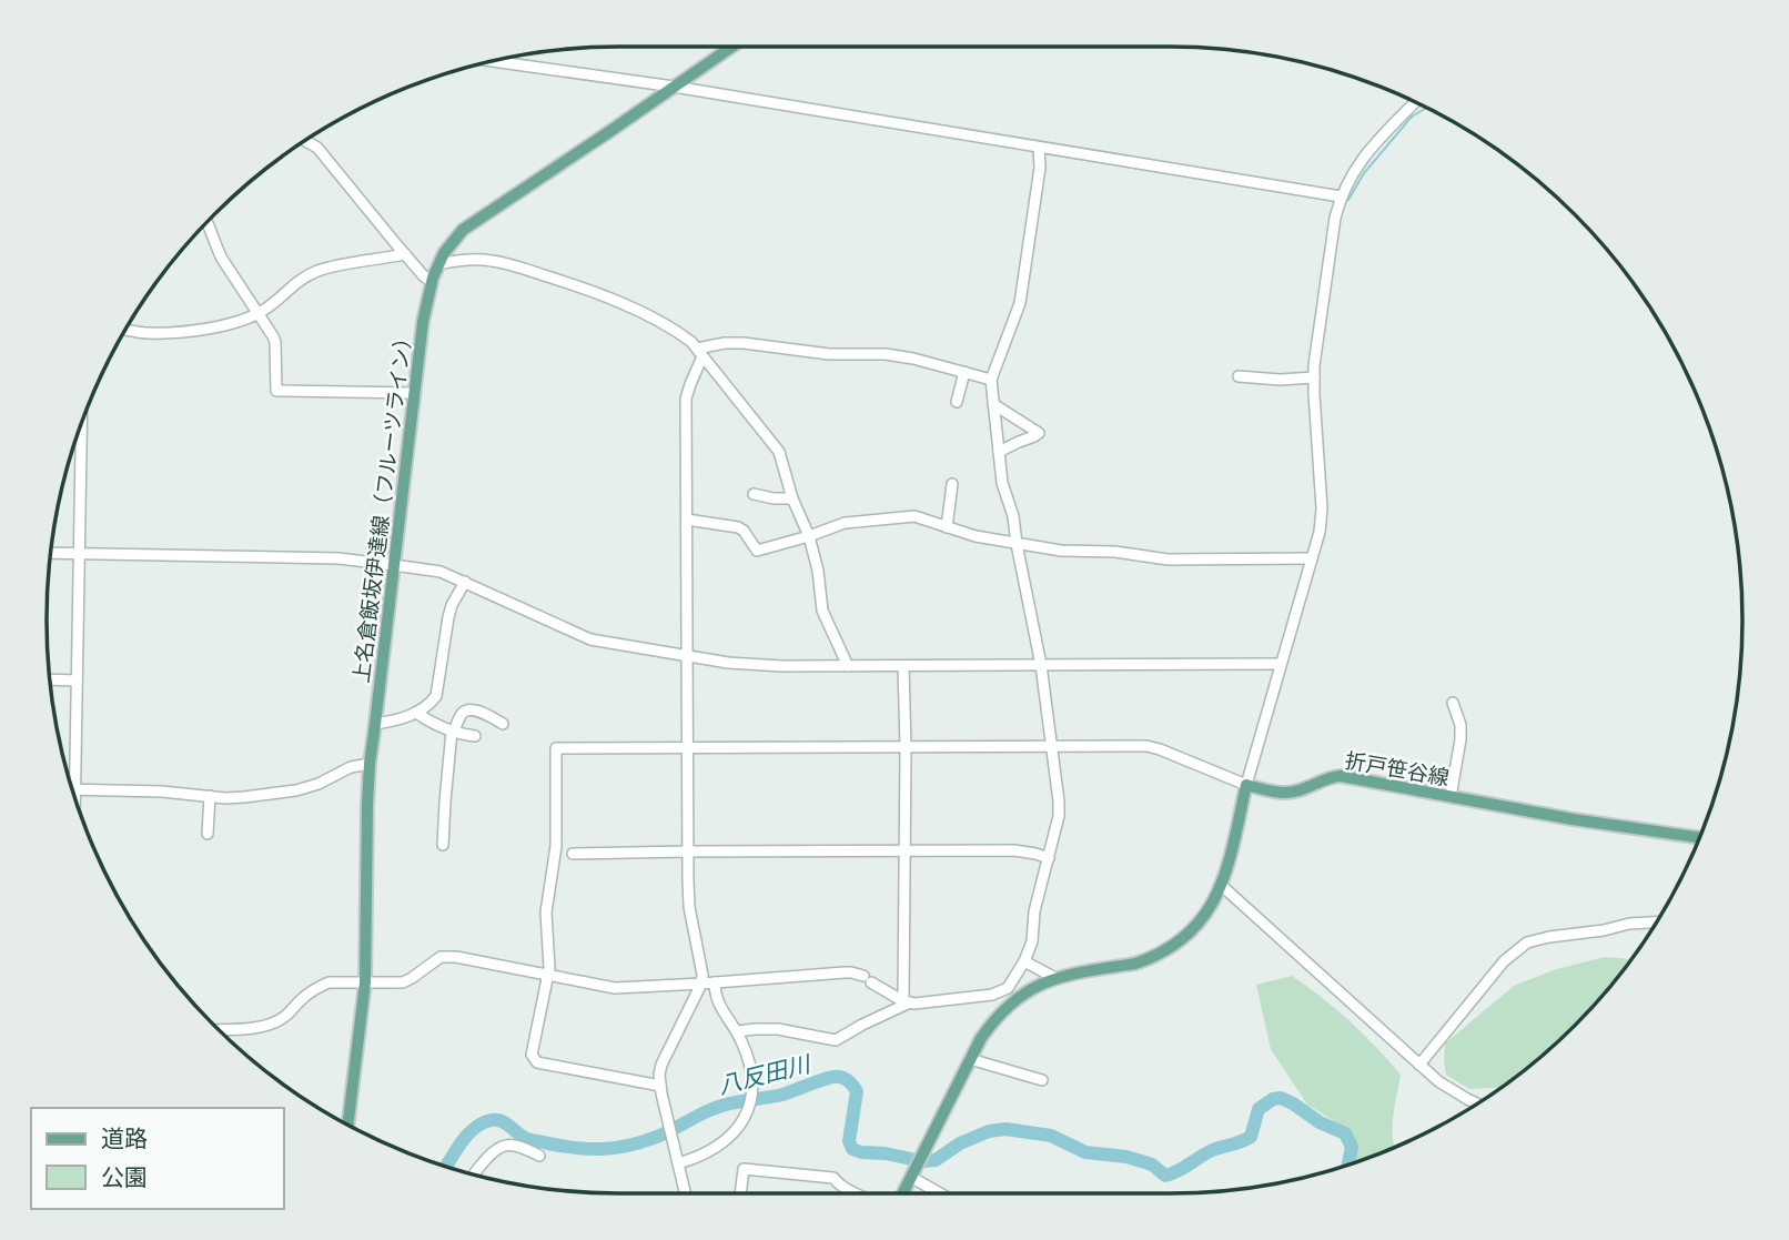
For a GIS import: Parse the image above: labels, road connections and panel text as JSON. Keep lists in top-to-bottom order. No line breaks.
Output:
{"streets":{"main road":["上名倉飯坂伊達線（フルーツライン）","折戸笹谷線"]},"water":["八反田川"],"legend":["道路","公園"]}
